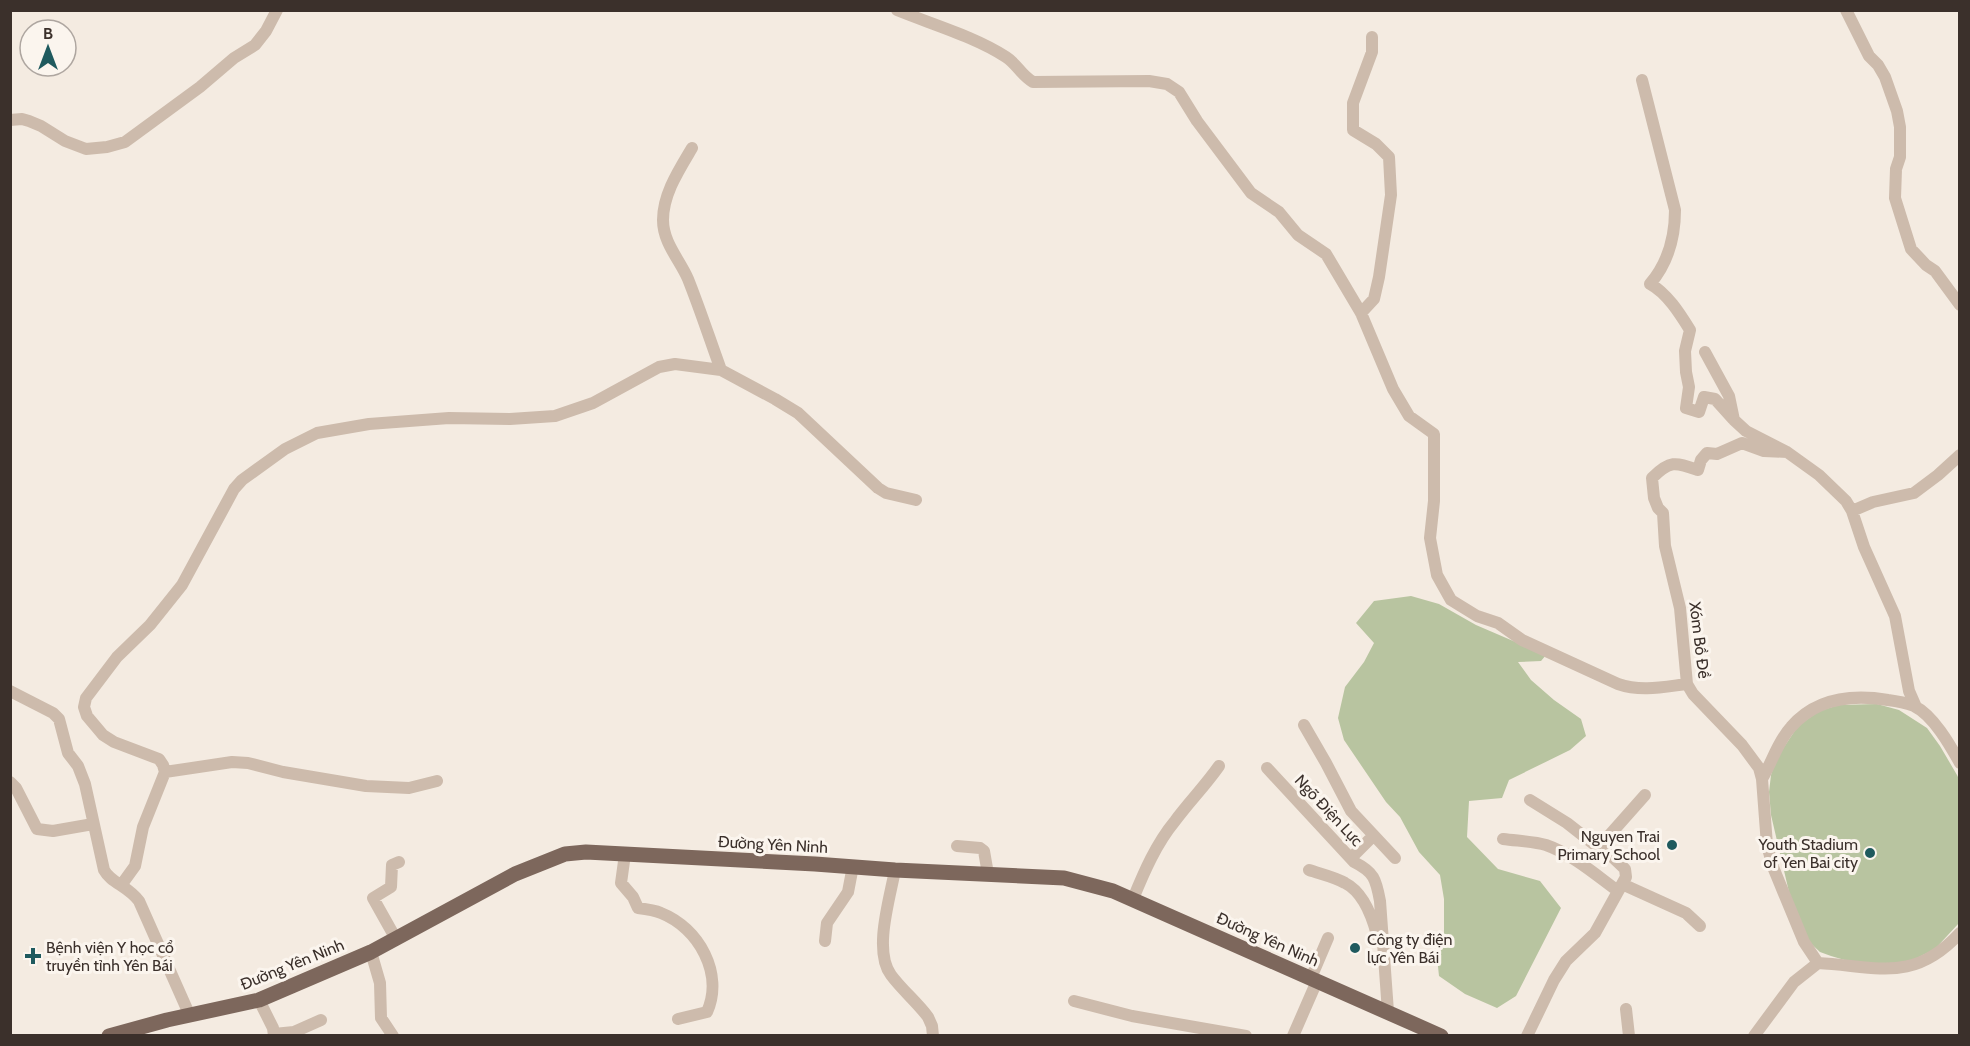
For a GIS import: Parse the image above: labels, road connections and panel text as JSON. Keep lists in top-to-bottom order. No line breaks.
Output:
{"streets":{"main road":["Đường Yên Ninh"],"street":["Xóm Bồ Đề","Ngõ Điện Lực"]},"crossings":[["Ngõ Điện Lực","Đường Yên Ninh"]],"places":{"other":["Nguyen Trai Primary School","Youth Stadium of Yen Bai city","Công ty điện lực Yên Bái"],"health":["Bệnh viện Y học cổ truyền tỉnh Yên Bái"]},"north":"top"}
